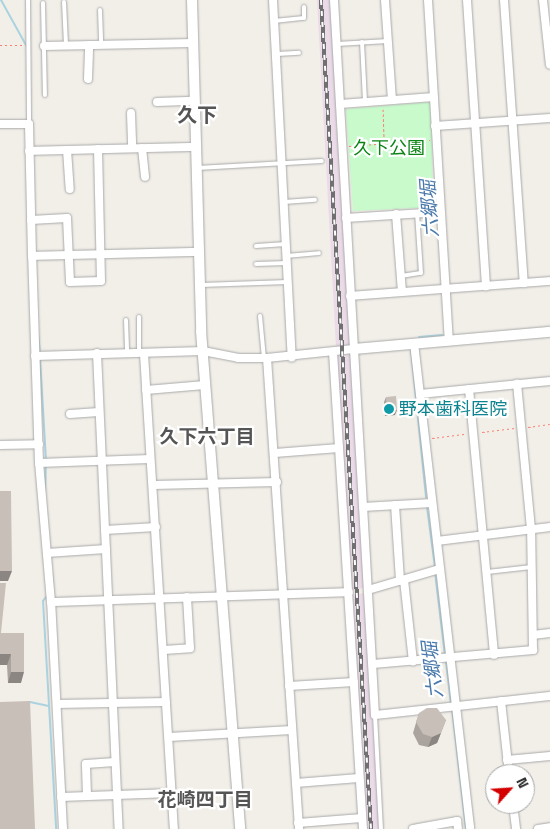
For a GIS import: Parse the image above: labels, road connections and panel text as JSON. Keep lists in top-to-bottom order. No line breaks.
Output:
{"districts":["久下","久下六丁目","花崎四丁目"],"water":["六郷堀"],"parks":["久下公園"],"places":["野本歯科医院"],"north":"top right"}
